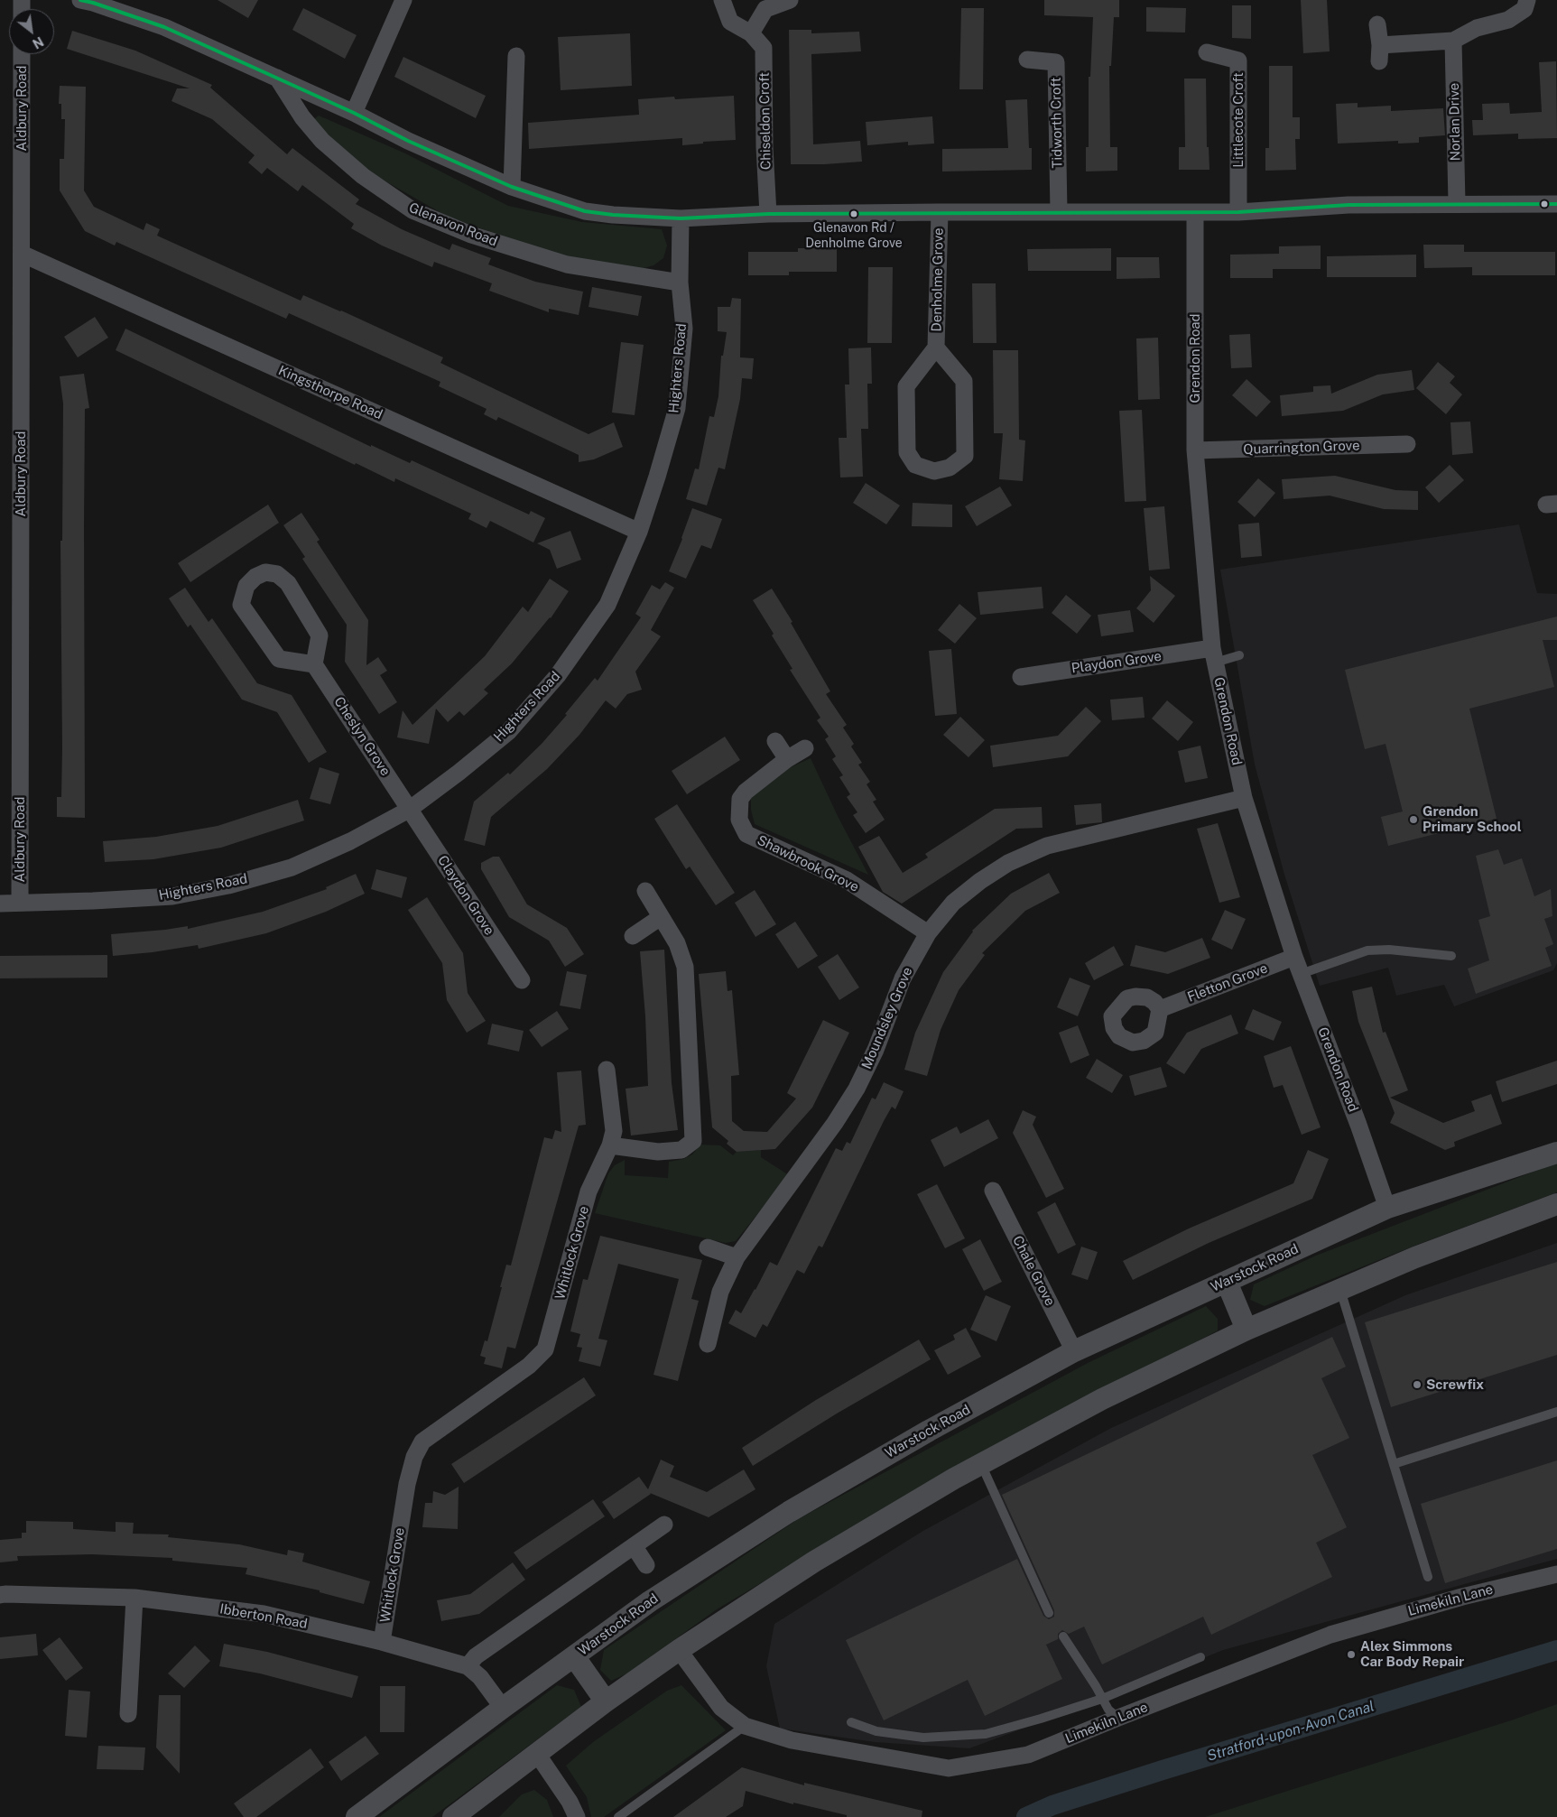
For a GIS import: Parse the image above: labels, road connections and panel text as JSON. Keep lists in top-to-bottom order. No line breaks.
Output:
{"streets":{"street":["Aldbury Road","Littlecote Croft","Chiseldon Croft","Norlan Drive","Tidworth Croft","Glenavon Road","Denholme Grove","Grendon Road","Highters Road","Kingsthorpe Road","Quarrington Grove","Playdon Grove","Cheslyn Grove","Shawbrook Grove","Claydon Grove","Fletton Grove","Moundsley Grove","Whitlock Grove","Warstock Road","Chale Grove","Limekiln Lane","Ibberton Road"]},"crossings":[["Aldbury Road","Highters Road"],["Aldbury Road","Kingsthorpe Road"],["Glenavon Road","Highters Road"],["Grendon Road","Quarrington Grove"],["Grendon Road","Playdon Grove"],["Grendon Road","Fletton Grove"],["Grendon Road","Moundsley Grove"],["Grendon Road","Warstock Road"],["Highters Road","Kingsthorpe Road"],["Highters Road","Cheslyn Grove"],["Highters Road","Claydon Grove"],["Cheslyn Grove","Claydon Grove"],["Shawbrook Grove","Moundsley Grove"],["Whitlock Grove","Ibberton Road"],["Warstock Road","Chale Grove"],["Warstock Road","Ibberton Road"]],"water":["Stratford-upon-Avon Canal"],"places":["Glenavon Rd / Denholme Grove","Grendon Primary School","Screwfix","Alex Simmons Car Body Repair"],"north":"bottom right"}
